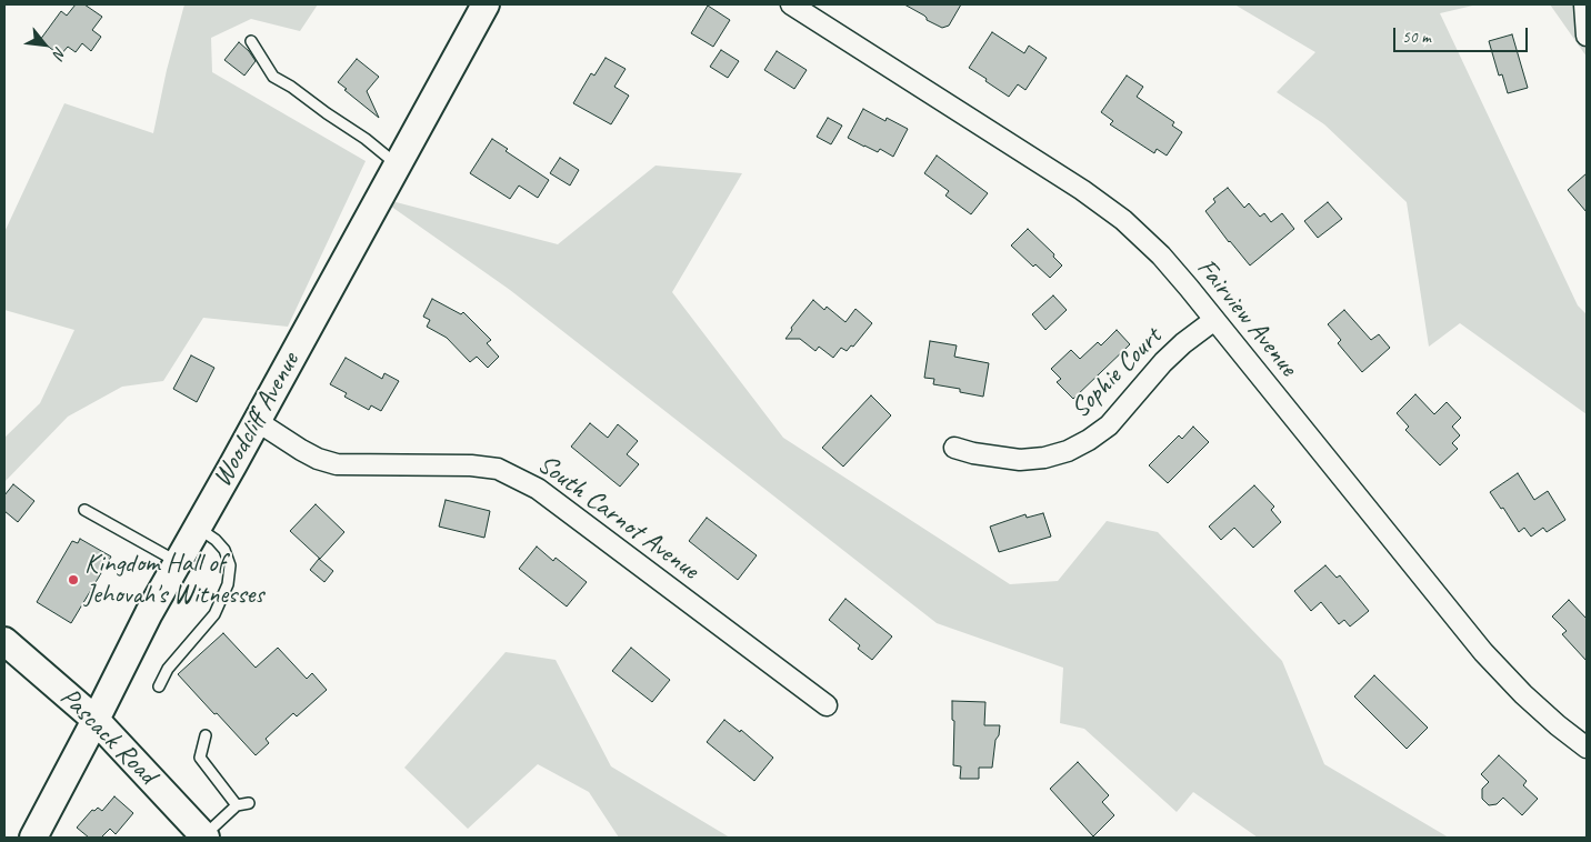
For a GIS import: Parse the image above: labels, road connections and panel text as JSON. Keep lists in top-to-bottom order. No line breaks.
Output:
{"streets":{"main road":["Woodcliff Avenue","Pascack Road"],"street":["Fairview Avenue","Sophie Court","South Carnot Avenue"]},"crossings":[["Fairview Avenue","Sophie Court"],["Woodcliff Avenue","South Carnot Avenue"],["Woodcliff Avenue","Pascack Road"]],"places":["Kingdom Hall of Jehovah's Witnesses"],"scale_bar":"50 m","north":"bottom right"}
